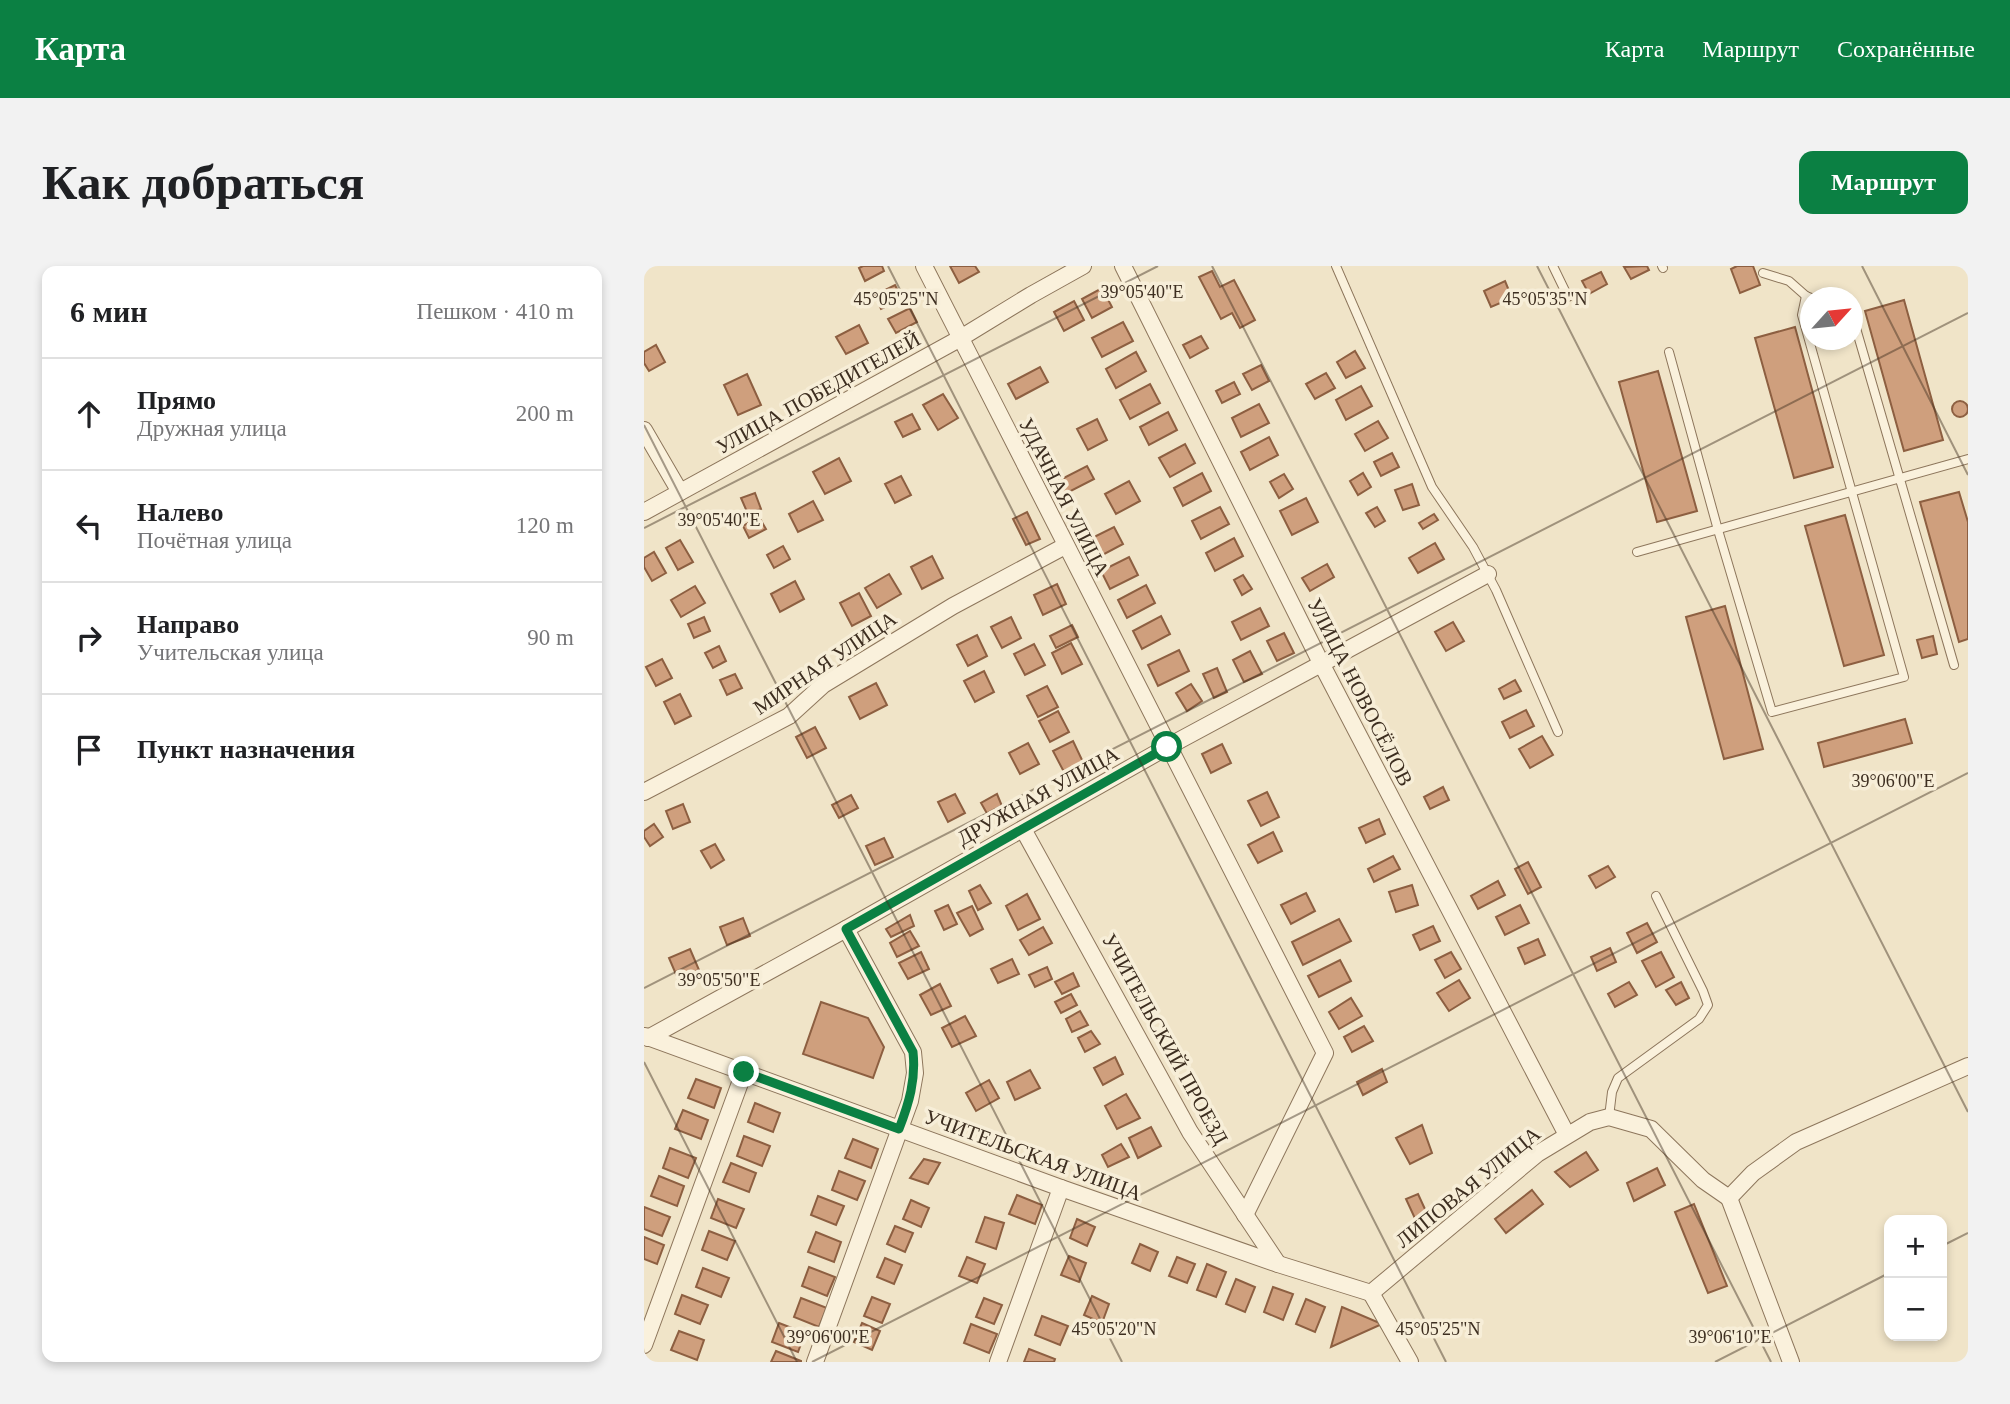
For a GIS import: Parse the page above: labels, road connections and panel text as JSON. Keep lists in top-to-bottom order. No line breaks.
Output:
{"streets":{"street":["УЛИЦА ПОБЕДИТЕЛЕЙ","УДАЧНАЯ УЛИЦА","МИРНАЯ УЛИЦА","УЛИЦА НОВОСЁЛОВ","ДРУЖНАЯ УЛИЦА","УЧИТЕЛЬСКИЙ ПРОЕЗД","УЧИТЕЛЬСКАЯ УЛИЦА","ЛИПОВАЯ УЛИЦА"]},"crossings":[["УЛИЦА ПОБЕДИТЕЛЕЙ","УДАЧНАЯ УЛИЦА"],["УДАЧНАЯ УЛИЦА","МИРНАЯ УЛИЦА"],["УДАЧНАЯ УЛИЦА","ДРУЖНАЯ УЛИЦА"],["УДАЧНАЯ УЛИЦА","УЧИТЕЛЬСКИЙ ПРОЕЗД"],["УЛИЦА НОВОСЁЛОВ","ДРУЖНАЯ УЛИЦА"],["УЛИЦА НОВОСЁЛОВ","ЛИПОВАЯ УЛИЦА"],["ДРУЖНАЯ УЛИЦА","УЧИТЕЛЬСКИЙ ПРОЕЗД"],["ДРУЖНАЯ УЛИЦА","УЧИТЕЛЬСКАЯ УЛИЦА"],["УЧИТЕЛЬСКИЙ ПРОЕЗД","УЧИТЕЛЬСКАЯ УЛИЦА"],["УЧИТЕЛЬСКАЯ УЛИЦА","ЛИПОВАЯ УЛИЦА"]],"north":"top right","page":{"header":"Карта","nav":["Карта","Маршрут","Сохранённые"],"buttons":"Маршрут","title":"Как добраться","heading":["6 мин","Пешком · 410 m"],"list":[["Прямо","Дружная улица","200 m"],["Налево","Почётная улица","120 m"],["Направо","Учительская улица","90 m"],"Пункт назначения"],"map_buttons":["+","−"]},"coordinates":["39°05'40\"E","45°05'25\"N","45°05'35\"N","39°06'00\"E","39°05'50\"E","45°05'20\"N","39°06'10\"E"]}
